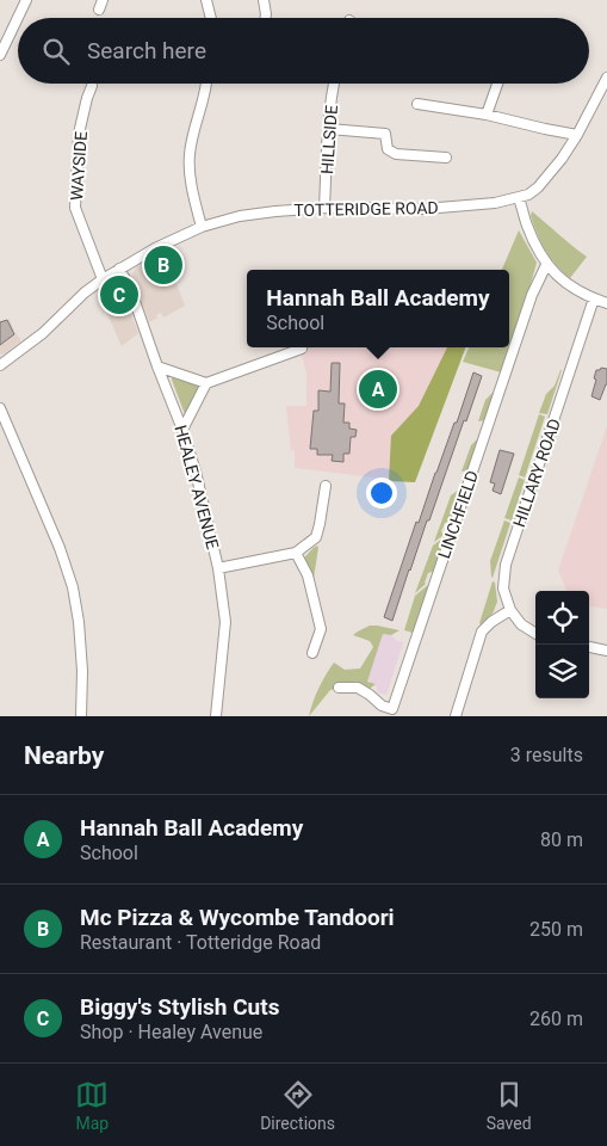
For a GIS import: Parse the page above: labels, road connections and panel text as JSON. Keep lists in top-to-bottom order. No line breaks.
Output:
{"streets":{"street":["HILLSIDE","WAYSIDE","TOTTERIDGE ROAD","HILLARY ROAD","HEALEY AVENUE","LINCHFIELD"]},"crossings":[["HILLSIDE","TOTTERIDGE ROAD"],["WAYSIDE","TOTTERIDGE ROAD"],["TOTTERIDGE ROAD","HEALEY AVENUE"]],"page":{"search":"Search here","pins":["B","C","A"],"popup":["Hannah Ball Academy","School"],"heading":["Nearby","3 results"],"list":[{"mark":"A","name":"Hannah Ball Academy","note":"School","value":"80 m"},{"mark":"B","name":"Mc Pizza & Wycombe Tandoori","note":"Restaurant · Totteridge Road","value":"250 m"},{"mark":"C","name":"Biggy's Stylish Cuts","note":"Shop · Healey Avenue","value":"260 m"}],"nav":["Map","Directions","Saved"]}}
